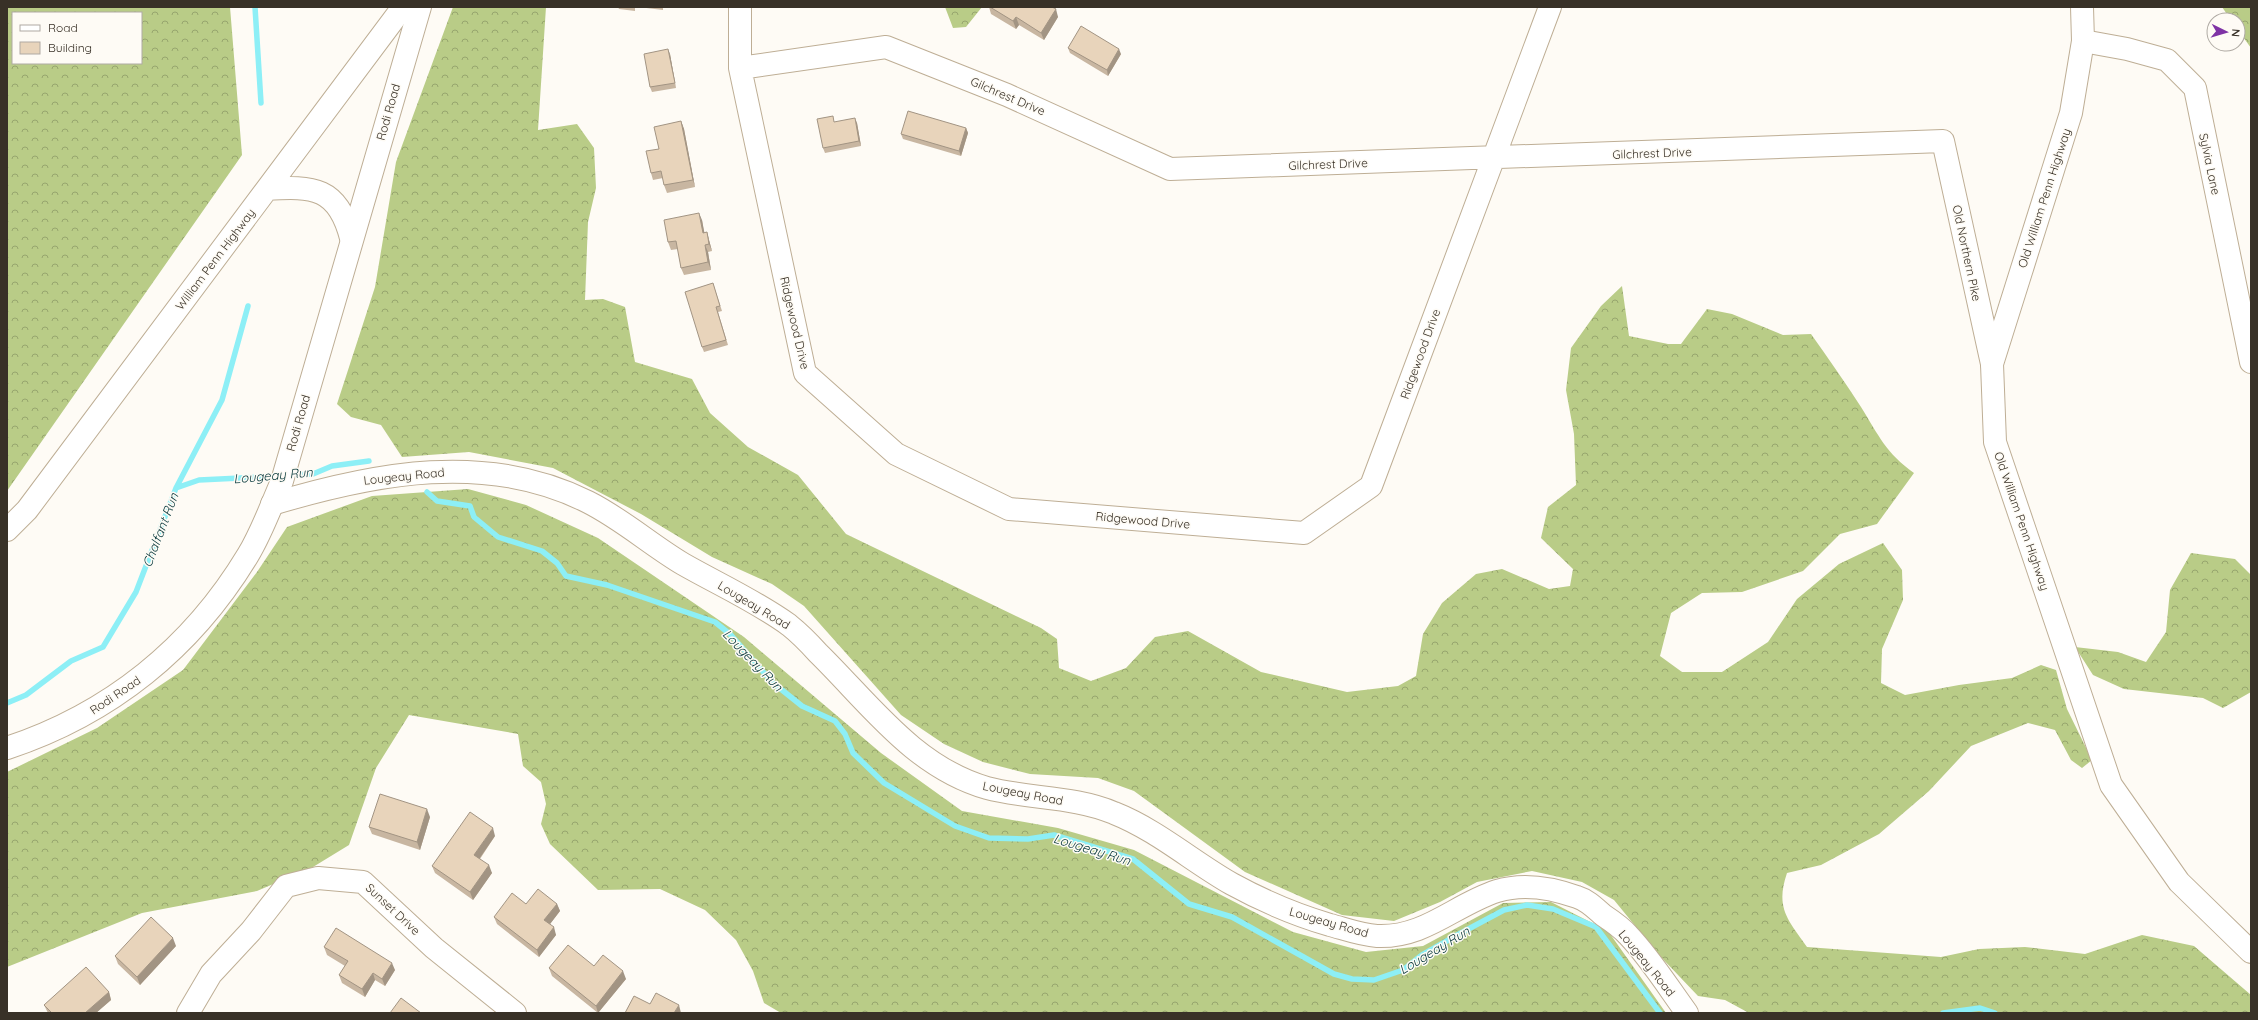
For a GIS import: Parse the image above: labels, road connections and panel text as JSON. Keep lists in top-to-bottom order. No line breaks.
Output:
{"streets":{"main road":["Gilchrest Drive","Rodi Road","Sylvia Lane","Old William Penn Highway","Old Northern Pike","William Penn Highway","Ridgewood Drive","Lougeay Road","Sunset Drive"]},"crossings":[["Gilchrest Drive","Old Northern Pike"],["Gilchrest Drive","Ridgewood Drive"],["Rodi Road","Lougeay Road"],["Sylvia Lane","Old William Penn Highway"],["Old William Penn Highway","Old Northern Pike"]],"water":["Lougeay Run","Chalfant Run"],"legend":["Road","Building"],"north":"right"}
